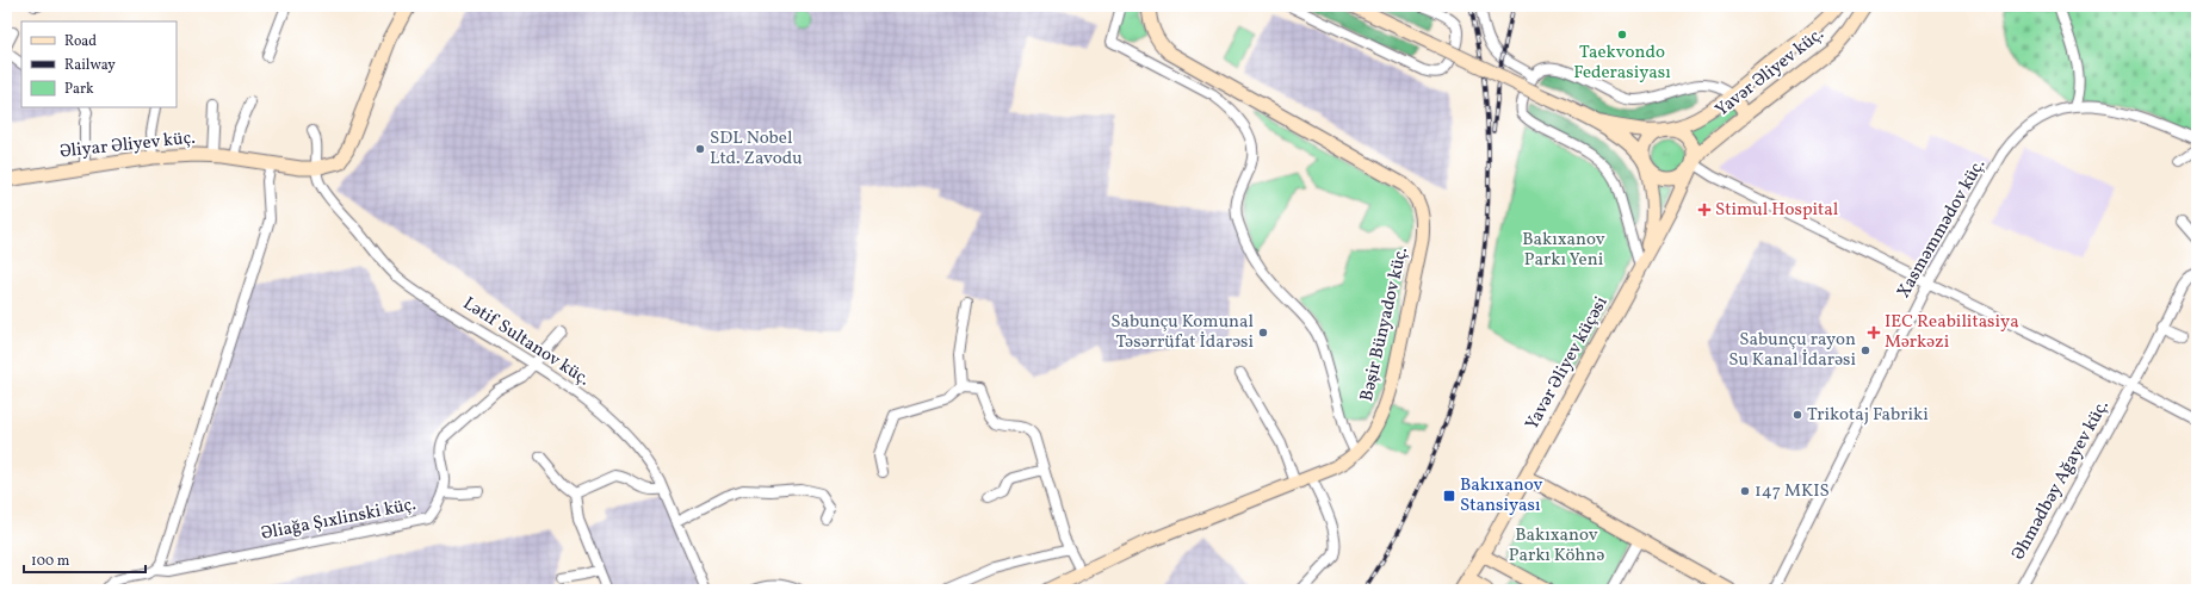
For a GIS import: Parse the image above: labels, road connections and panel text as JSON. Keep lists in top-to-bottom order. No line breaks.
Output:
{"streets":{"main road":["Yavər Əliyev küç.","Əliyar Əliyev küç.","Bəşir Bünyadov küç.","Yavər Əliyev küçəsi"],"street":["Xasməmmədov küç.","Lətif Sultanov küç.","Əhmədbəy Ağayev küç.","Əliağa Şıxlinski küç."]},"crossings":[["Əliyar Əliyev küç.","Lətif Sultanov küç."],["Lətif Sultanov küç.","Əliağa Şıxlinski küç."]],"parks":["Bakıxanov Parkı Yeni","Bakıxanov Parkı Köhnə"],"places":{"other":["Taekvondo Federasiyası","SDL Nobel Ltd. Zavodu","Sabunçu Komunal Təsərrüfat İdarəsi","Sabunçu rayon Su Kanal İdarəsi","Trikotaj Fabriki","147 MKIS"],"health":["Stimul Hospital","IEC Reabilitasiya Mərkəzi"],"transit":["Bakıxanov Stansiyası"]},"legend":["Road","Railway","Park"],"scale_bar":"100 m"}
